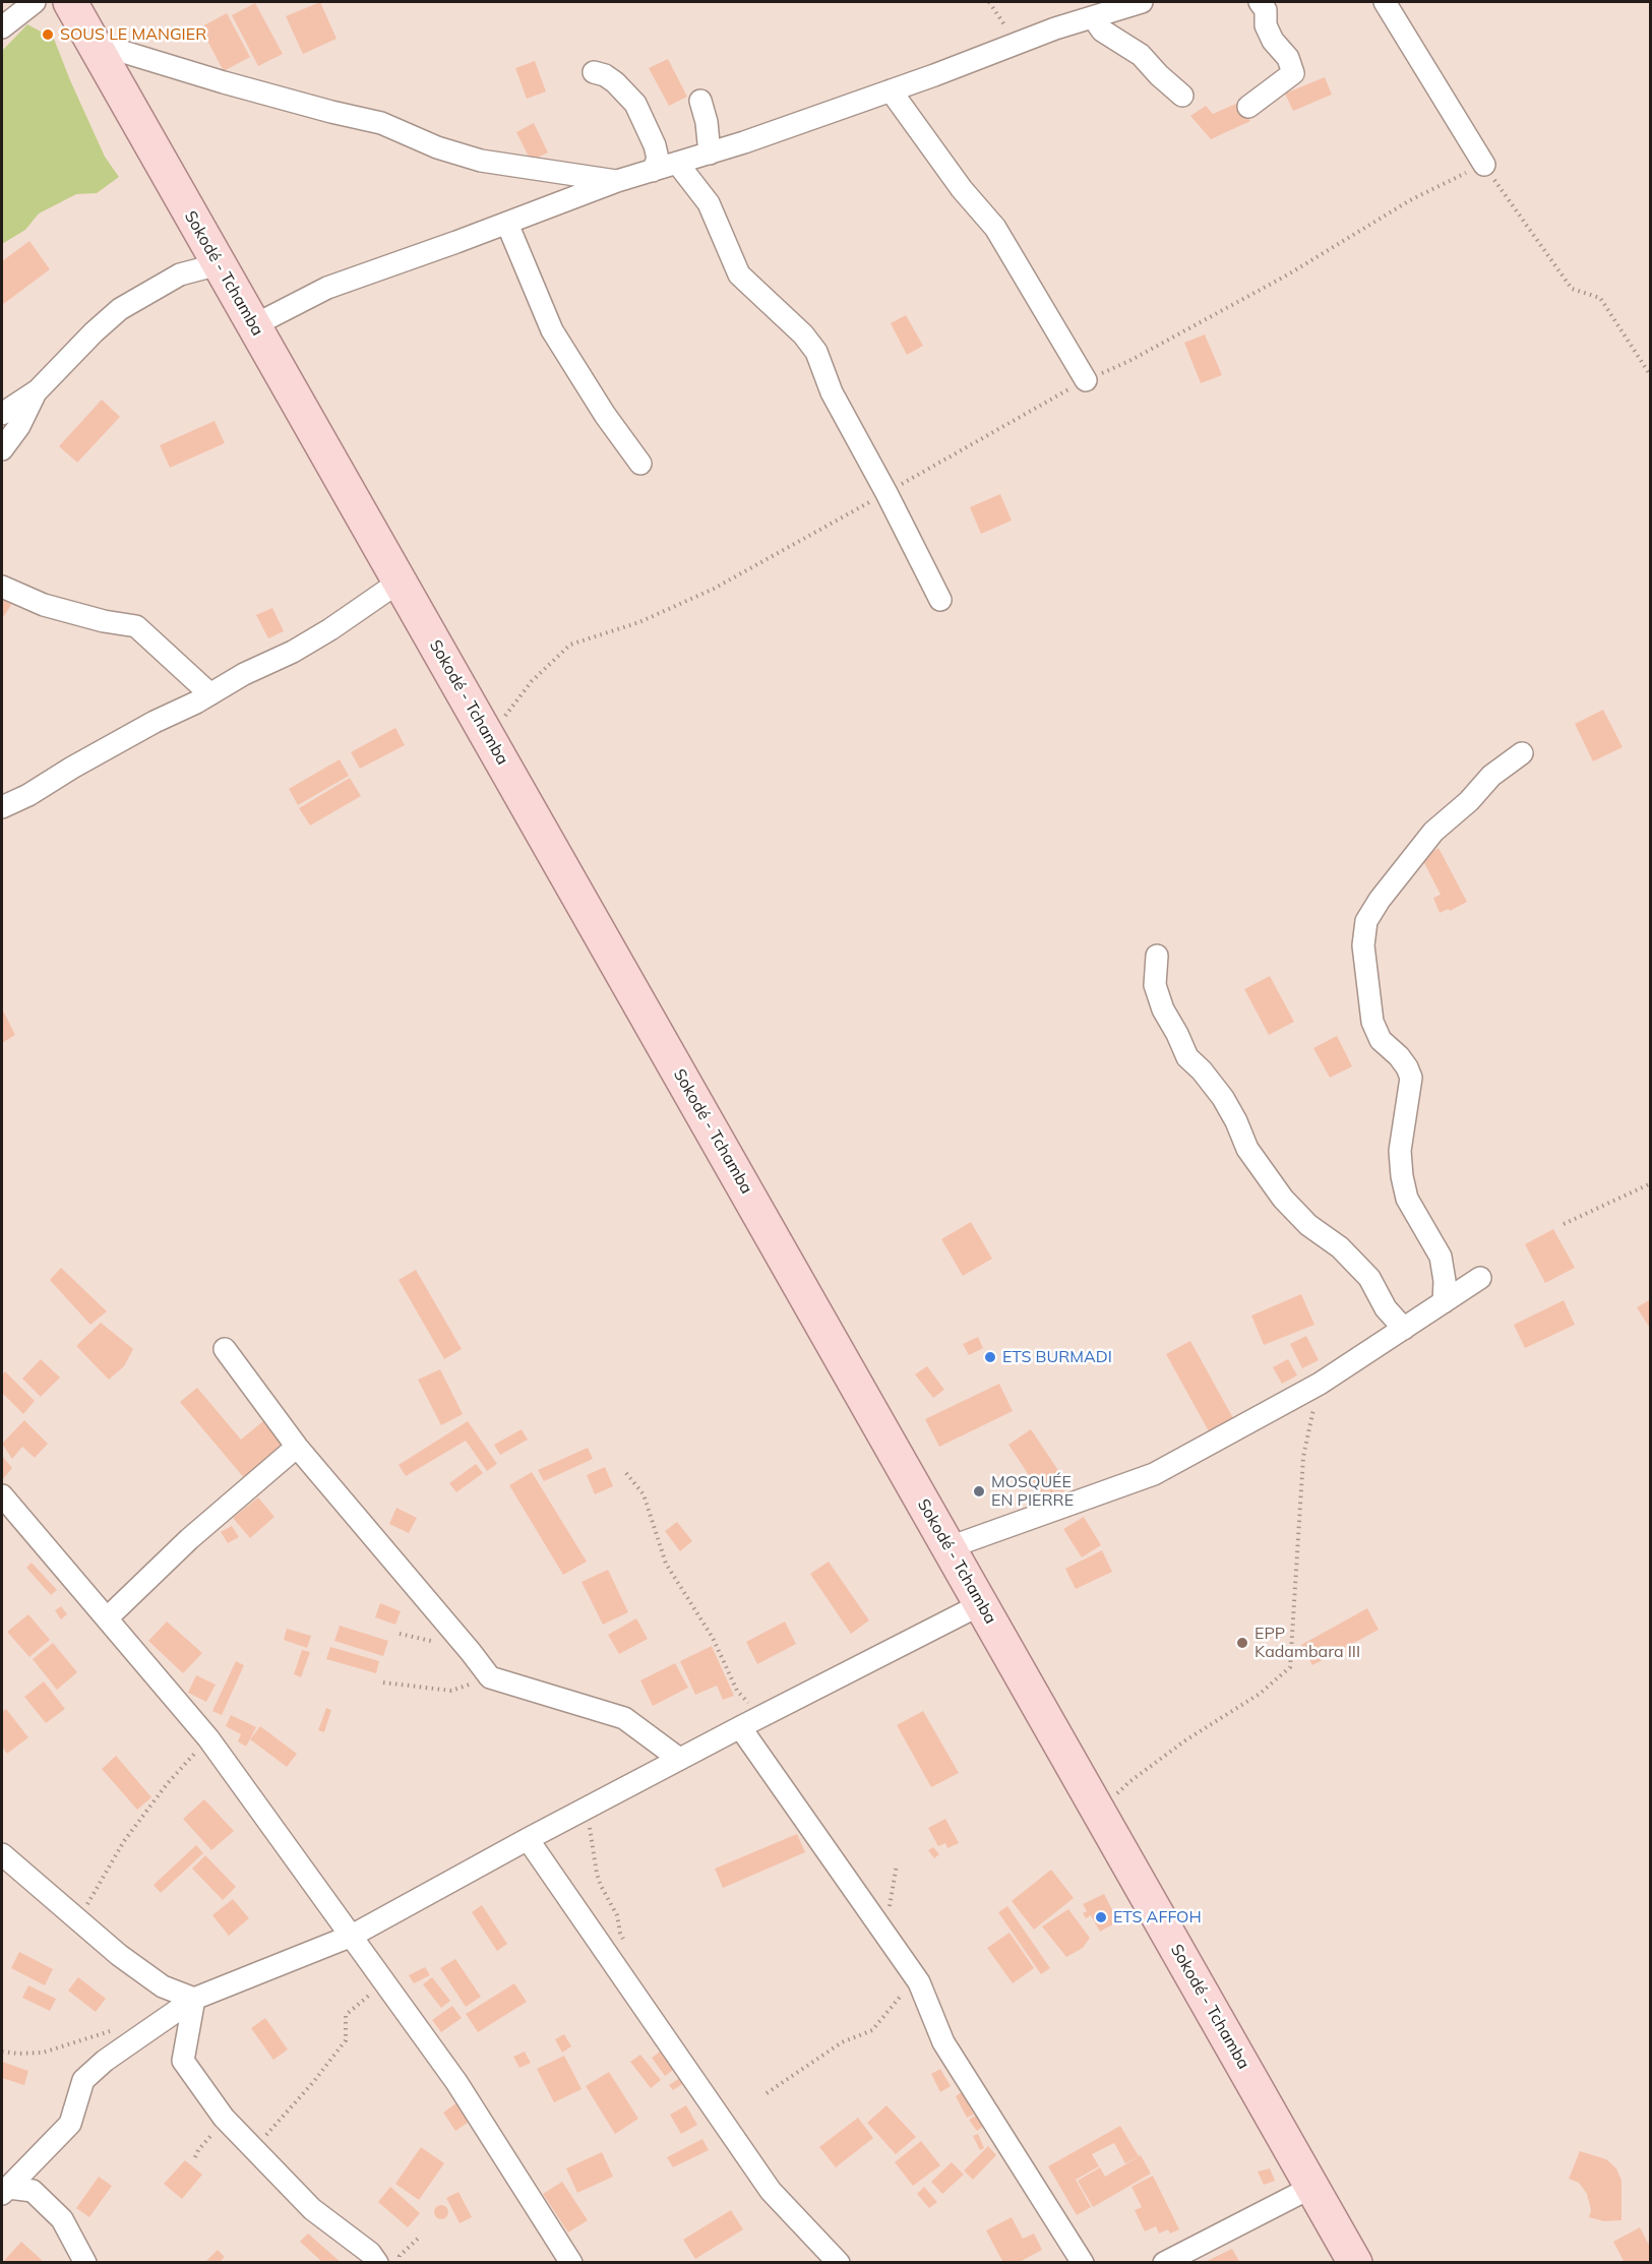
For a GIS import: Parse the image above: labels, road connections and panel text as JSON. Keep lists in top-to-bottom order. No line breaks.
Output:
{"streets":{"main road":["Sokodé - Tchamba"]},"places":["SOUS LE MANGIER","ETS BURMADI","MOSQUÉE EN PIERRE","EPP Kadambara III","ETS AFFOH"]}
